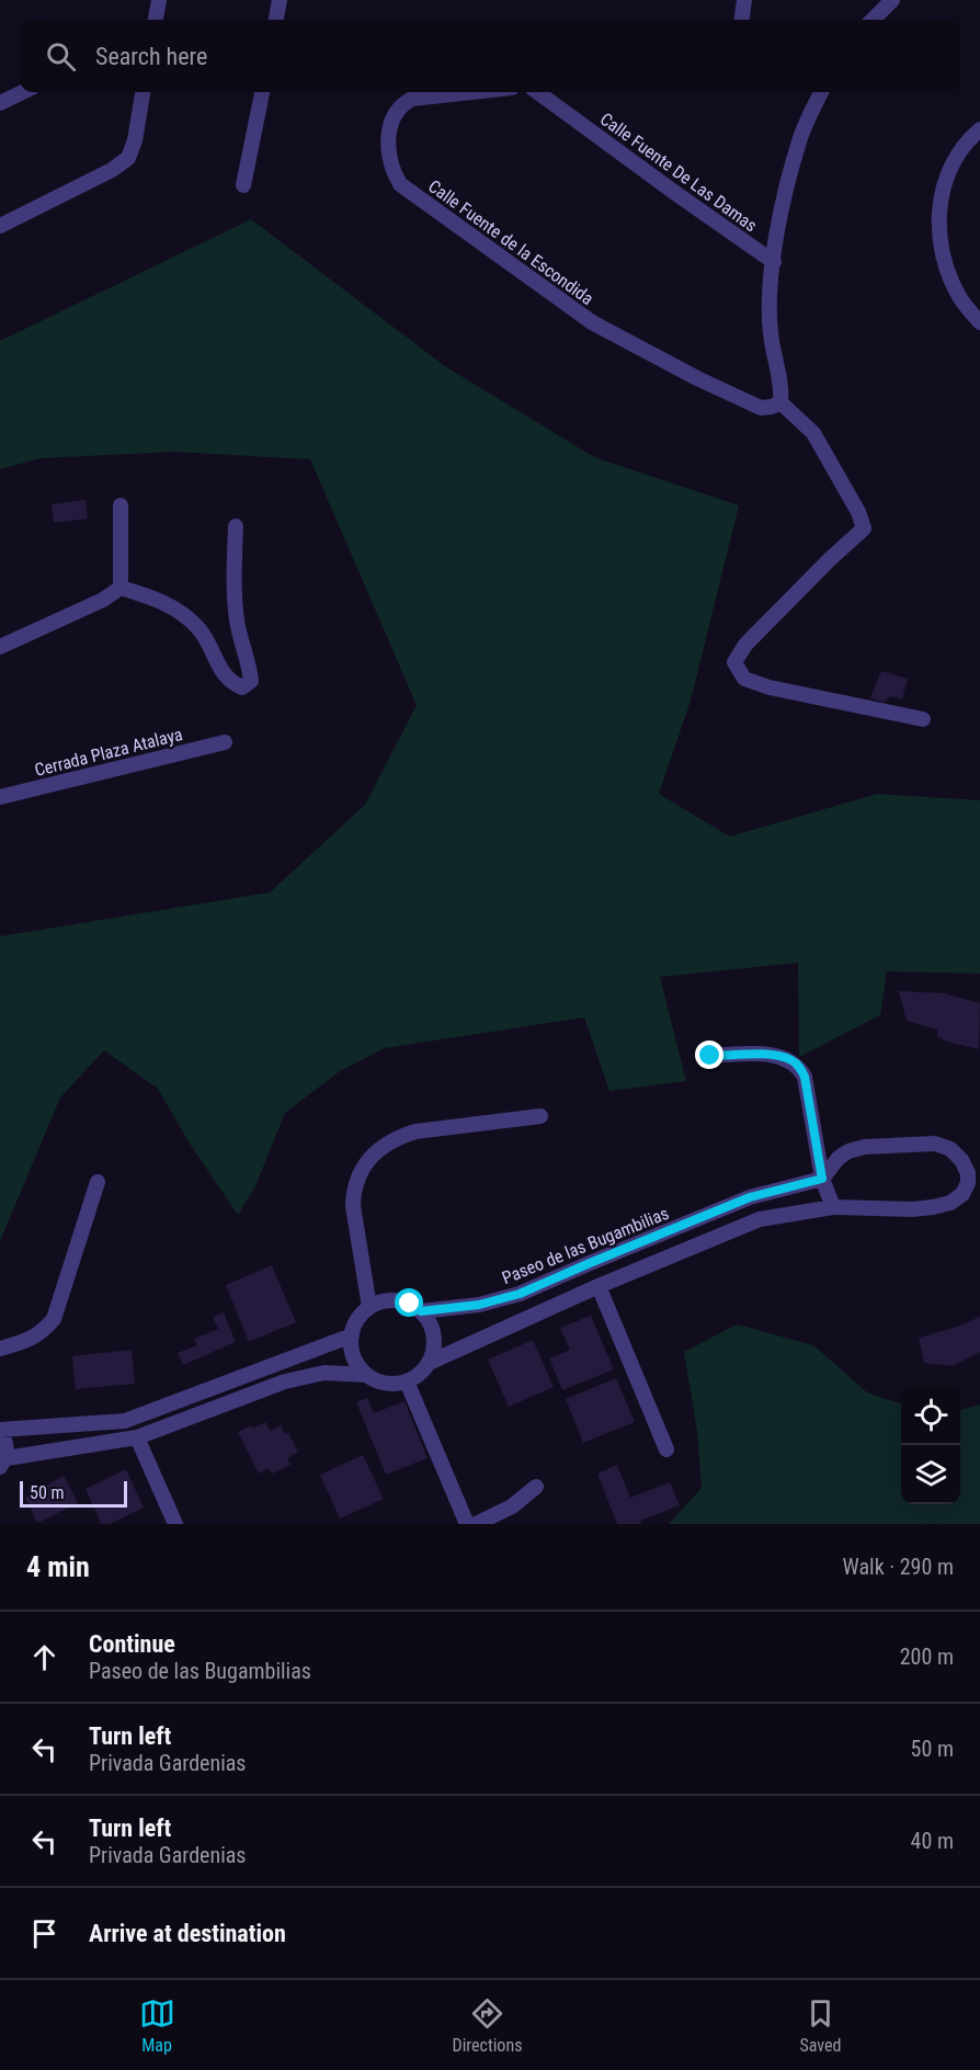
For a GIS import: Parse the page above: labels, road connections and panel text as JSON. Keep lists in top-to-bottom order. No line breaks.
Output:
{"streets":{"street":["Calle Fuente De Las Damas","Calle Fuente de la Escondida","Cerrada Plaza Atalaya","Paseo de las Bugambilias"]},"scale_bar":"50 m","page":{"search":"Search here","scale":"50 m","heading":["4 min","Walk · 290 m"],"list":[["Continue","Paseo de las Bugambilias","200 m"],["Turn left","Privada Gardenias","50 m"],["Turn left","Privada Gardenias","40 m"],"Arrive at destination"],"nav":["Map","Directions","Saved"]}}
